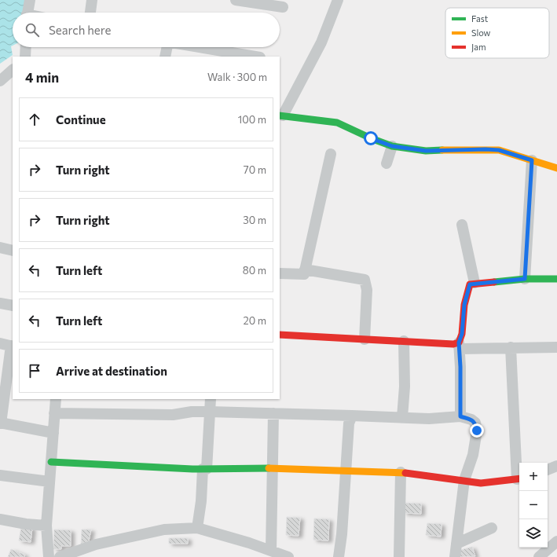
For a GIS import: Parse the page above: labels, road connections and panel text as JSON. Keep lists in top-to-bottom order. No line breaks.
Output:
{"legend":["Fast","Slow","Jam"],"page":{"search":"Search here","heading":["4 min","Walk · 300 m"],"list":[["Continue","100 m"],["Turn right","70 m"],["Turn right","30 m"],["Turn left","80 m"],["Turn left","20 m"],"Arrive at destination"],"map_buttons":["+","−"]}}
